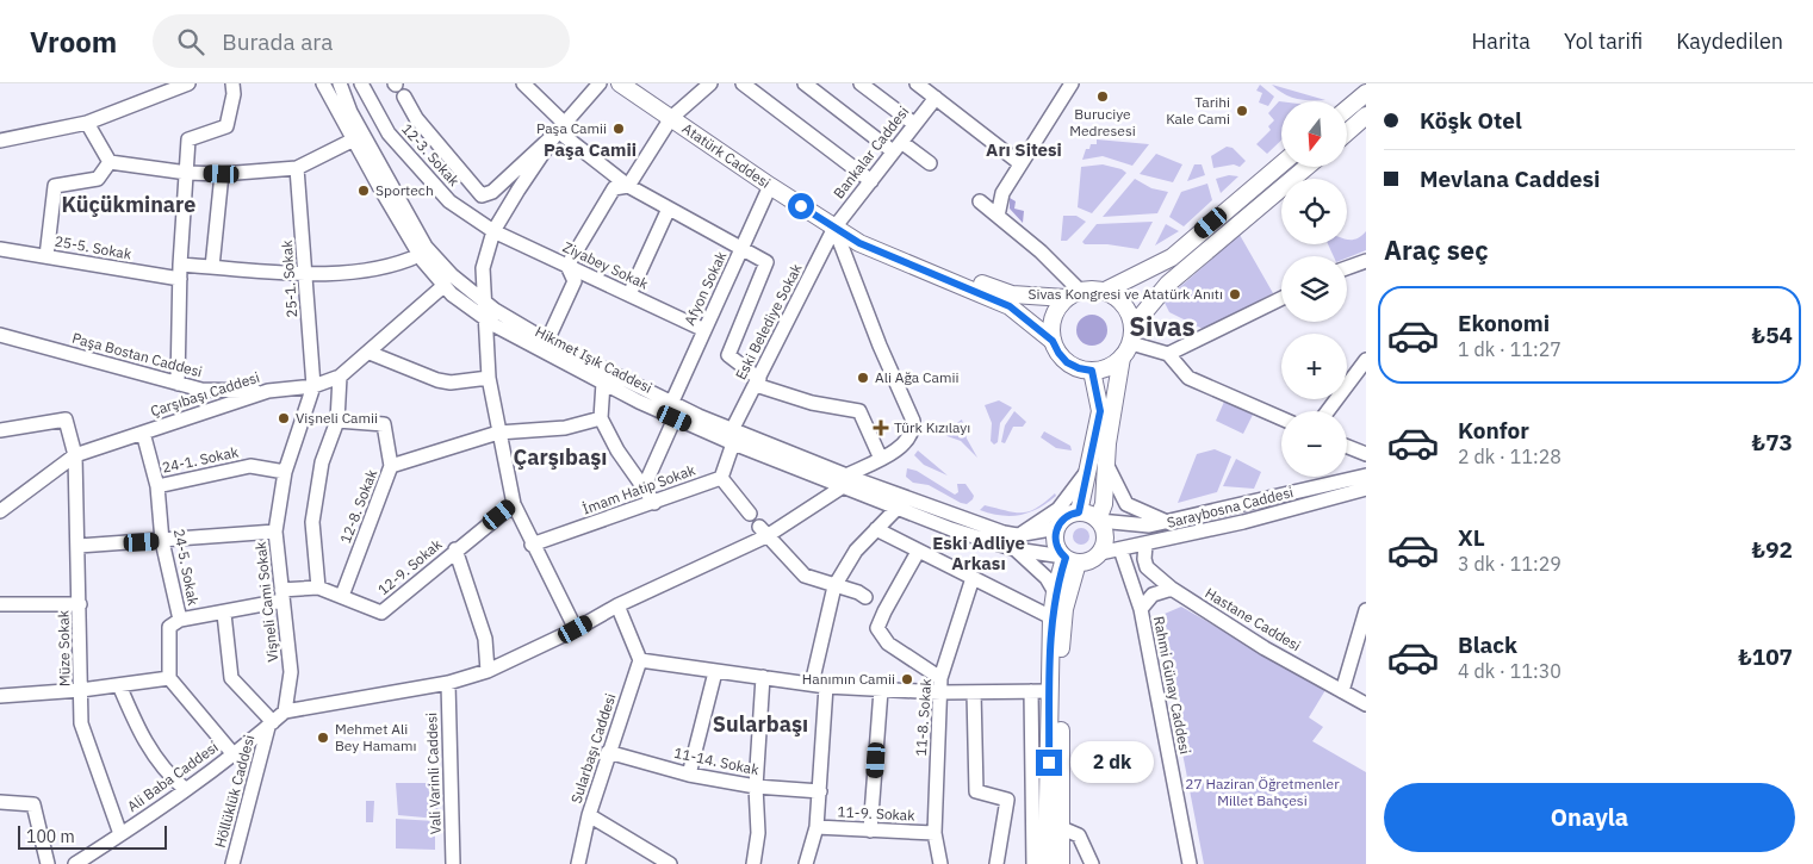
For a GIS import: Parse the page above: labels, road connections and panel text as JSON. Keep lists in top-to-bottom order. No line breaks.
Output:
{"streets":{"main road":["Atatürk Caddesi"],"street":["Bankalar Caddesi","12-3. Sokak","25-5. Sokak","Ziyabey Sokak","25-1. Sokak","Afyon Sokak","Eski Belediye Sokak","Paşa Bostan Caddesi","Hikmet Işık Caddesi","Çarşıbaşı Caddesi","24-1. Sokak","İmam Hatip Sokak","12-8. Sokak","Saraybosna Caddesi","24-5. Sokak","12-9. Sokak","Vişneli Cami Sokak","Hastane Caddesi","Müze Sokak","Rahmi Günay Caddesi","11-8. Sokak","Sularbaşı Caddesi","11-14. Sokak","Vali Varinli Caddesi","Ali Baba Caddesi","Höllüklük Caddesi","11-9. Sokak"]},"crossings":[["Bankalar Caddesi","Atatürk Caddesi"],["Bankalar Caddesi","Eski Belediye Sokak"],["12-3. Sokak","Ziyabey Sokak"],["Atatürk Caddesi","Afyon Sokak"],["Atatürk Caddesi","Eski Belediye Sokak"],["Ziyabey Sokak","Afyon Sokak"],["25-1. Sokak","Çarşıbaşı Caddesi"],["25-1. Sokak","Vişneli Cami Sokak"],["Afyon Sokak","Hikmet Işık Caddesi"],["Eski Belediye Sokak","Hikmet Işık Caddesi"],["Paşa Bostan Caddesi","Çarşıbaşı Caddesi"],["Hikmet Işık Caddesi","Çarşıbaşı Caddesi"],["Hikmet Işık Caddesi","Saraybosna Caddesi"],["Çarşıbaşı Caddesi","24-5. Sokak"],["Çarşıbaşı Caddesi","Vişneli Cami Sokak"],["Çarşıbaşı Caddesi","Müze Sokak"],["24-1. Sokak","24-5. Sokak"],["24-1. Sokak","Vişneli Cami Sokak"],["12-8. Sokak","12-9. Sokak"],["Saraybosna Caddesi","Hastane Caddesi"],["Saraybosna Caddesi","Rahmi Günay Caddesi"],["24-5. Sokak","12-9. Sokak"],["12-9. Sokak","Vişneli Cami Sokak"],["Vişneli Cami Sokak","Ali Baba Caddesi"],["Müze Sokak","Ali Baba Caddesi"],["11-8. Sokak","11-9. Sokak"],["Sularbaşı Caddesi","11-14. Sokak"],["Ali Baba Caddesi","Höllüklük Caddesi"]],"districts":["Paşa Camii","Arı Sitesi","Küçükminare","Sivas","Çarşıbaşı","Eski Adliye Arkası","Sularbaşı"],"parks":["27 Haziran Öğretmenler Millet Bahçesi"],"places":{"other":["Buruciye Medresesi","Tarihi Kale Cami","Paşa Camii","Sportech","Sivas Kongresi ve Atatürk Anıtı","Ali Ağa Camii","Vişneli Camii","Hanımın Camii","Mehmet Ali Bey Hamamı"],"health":["Türk Kızılayı"]},"scale_bar":"100 m","north":"bottom","page":{"header":"Vroom","search":"Burada ara","nav":["Harita","Yol tarifi","Kaydedilen"],"banner":["Köşk Otel","Mevlana Caddesi"],"map_buttons":["+","−"],"heading":"Araç seç","list":[{"name":"Ekonomi","note":"1 dk · 11:27","value":"₺54"},{"name":"Konfor","note":"2 dk · 11:28","value":"₺73"},{"name":"XL","note":"3 dk · 11:29","value":"₺92"},{"name":"Black","note":"4 dk · 11:30","value":"₺107"}],"bubble":"2 dk","buttons":"Onayla","scale":"100 m"}}
